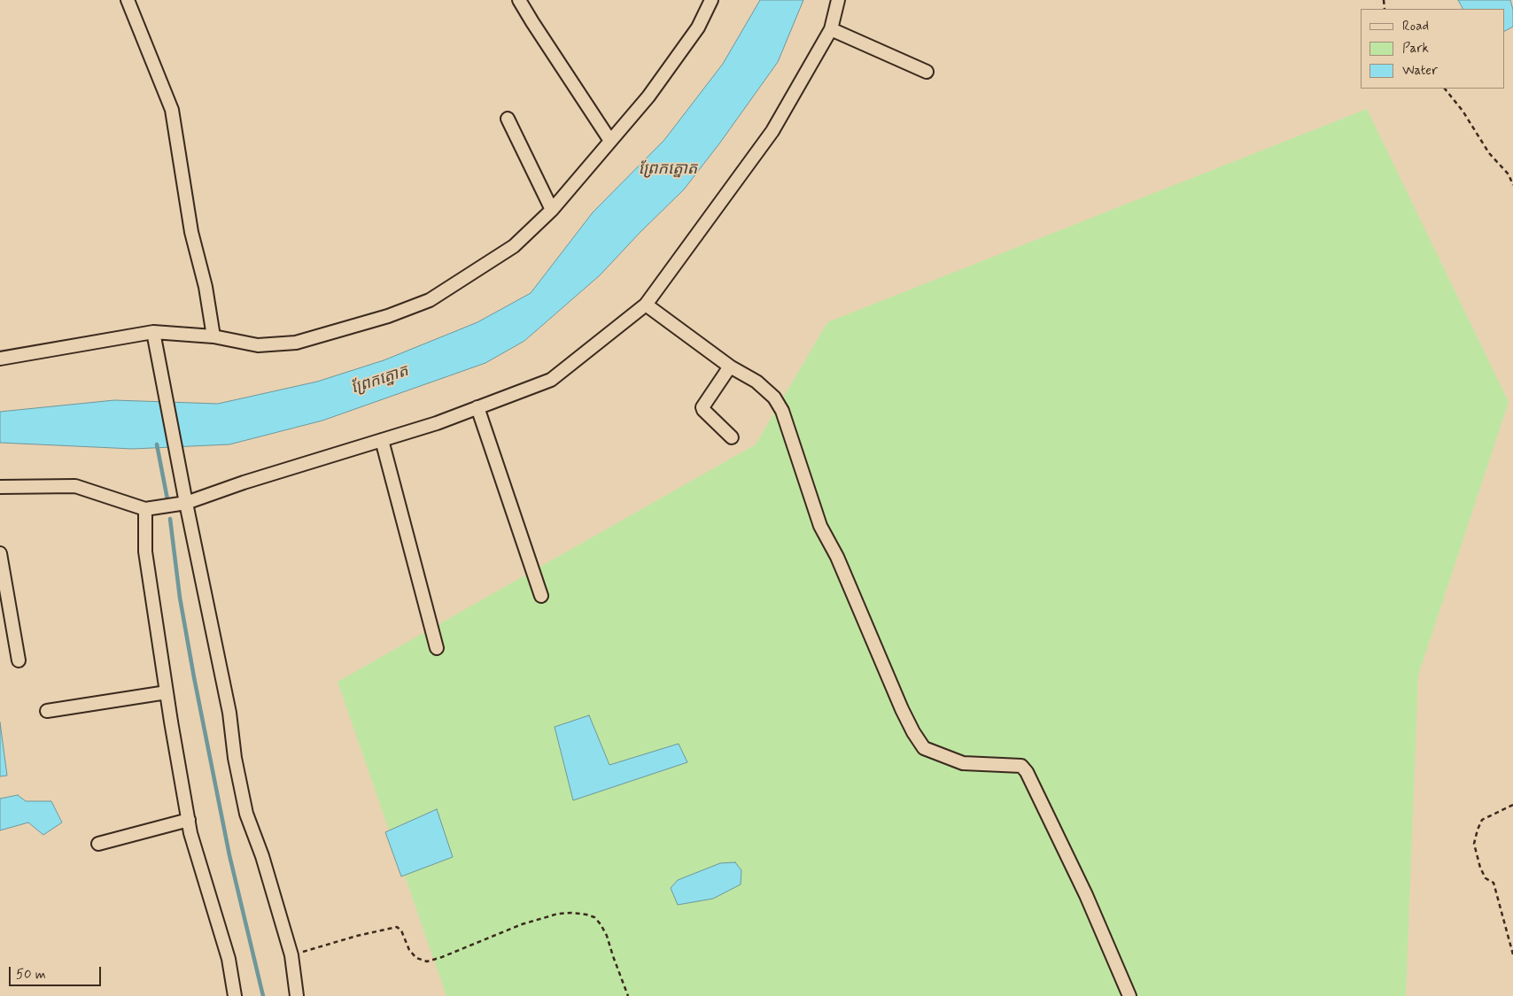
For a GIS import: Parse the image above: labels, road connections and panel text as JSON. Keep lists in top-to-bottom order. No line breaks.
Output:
{"water":["ព្រែកត្នោត"],"legend":["Road","Park","Water"],"scale_bar":"50 m"}
